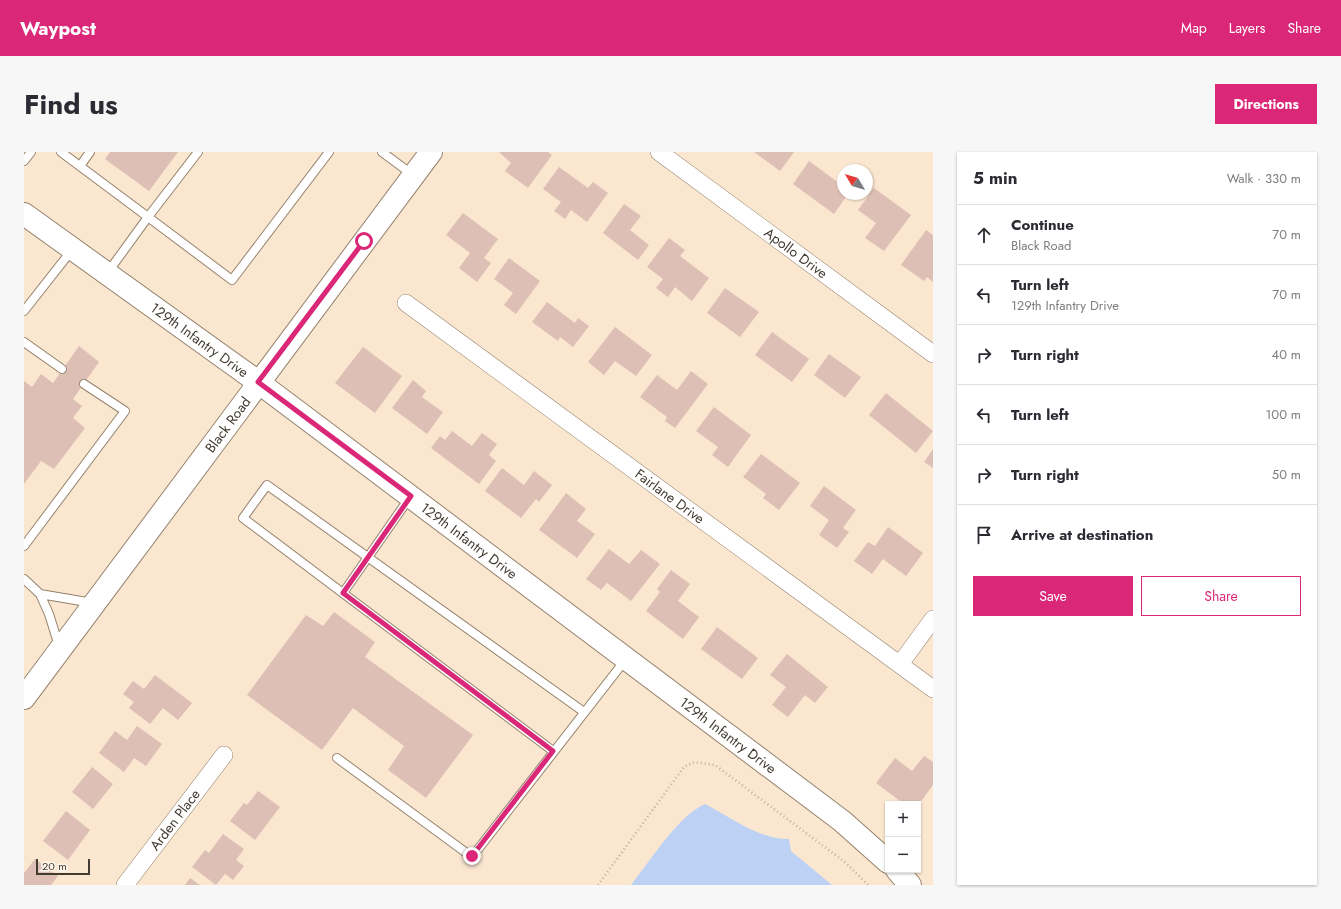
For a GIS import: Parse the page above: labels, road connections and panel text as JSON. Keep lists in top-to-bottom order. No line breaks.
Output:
{"streets":{"street":["Apollo Drive","129th Infantry Drive","Black Road","Fairlane Drive","Arden Place"]},"crossings":[["129th Infantry Drive","Black Road"]],"scale_bar":"20 m","north":"top left","page":{"header":"Waypost","nav":["Map","Layers","Share"],"title":"Find us","buttons":["Directions",["Save","Share"]],"heading":["5 min","Walk · 330 m"],"list":[["Continue","Black Road","70 m"],["Turn left","129th Infantry Drive","70 m"],["Turn right","40 m"],["Turn left","100 m"],["Turn right","50 m"],"Arrive at destination"],"map_buttons":["+","−"],"scale":"20 m"}}
